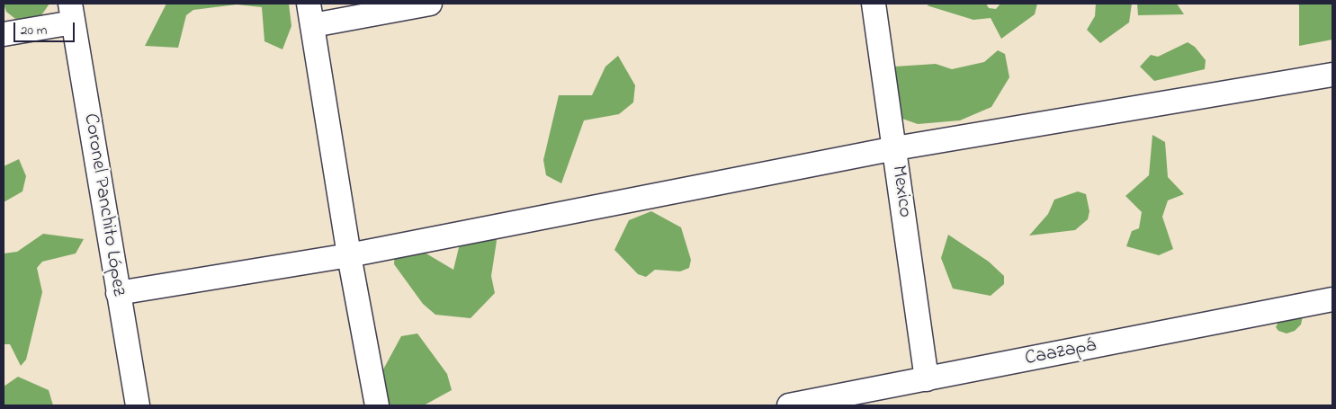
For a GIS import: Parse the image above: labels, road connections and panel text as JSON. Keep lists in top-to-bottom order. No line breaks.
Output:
{"streets":{"street":["Mexico","Coronel Panchito López","Caazapá"]},"crossings":[["Mexico","Caazapá"]],"scale_bar":"20 m"}
